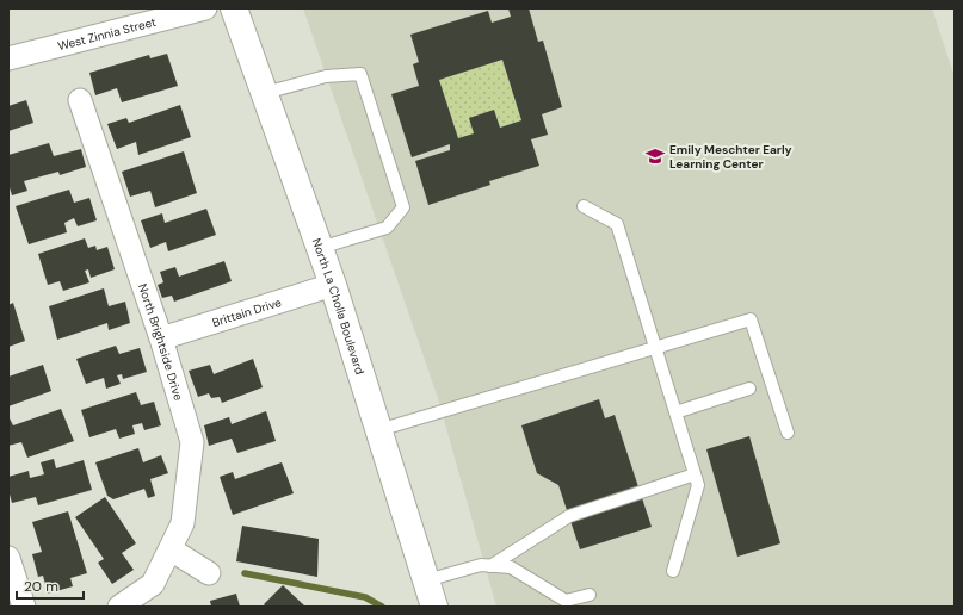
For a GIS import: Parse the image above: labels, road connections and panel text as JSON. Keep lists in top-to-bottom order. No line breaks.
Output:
{"streets":{"street":["West Zinnia Street","North La Cholla Boulevard","Brittain Drive","North Brightside Drive"]},"crossings":[["North La Cholla Boulevard","Brittain Drive"],["Brittain Drive","North Brightside Drive"]],"places":{"school or university":["Emily Meschter Early Learning Center"]},"scale_bar":"20 m"}
